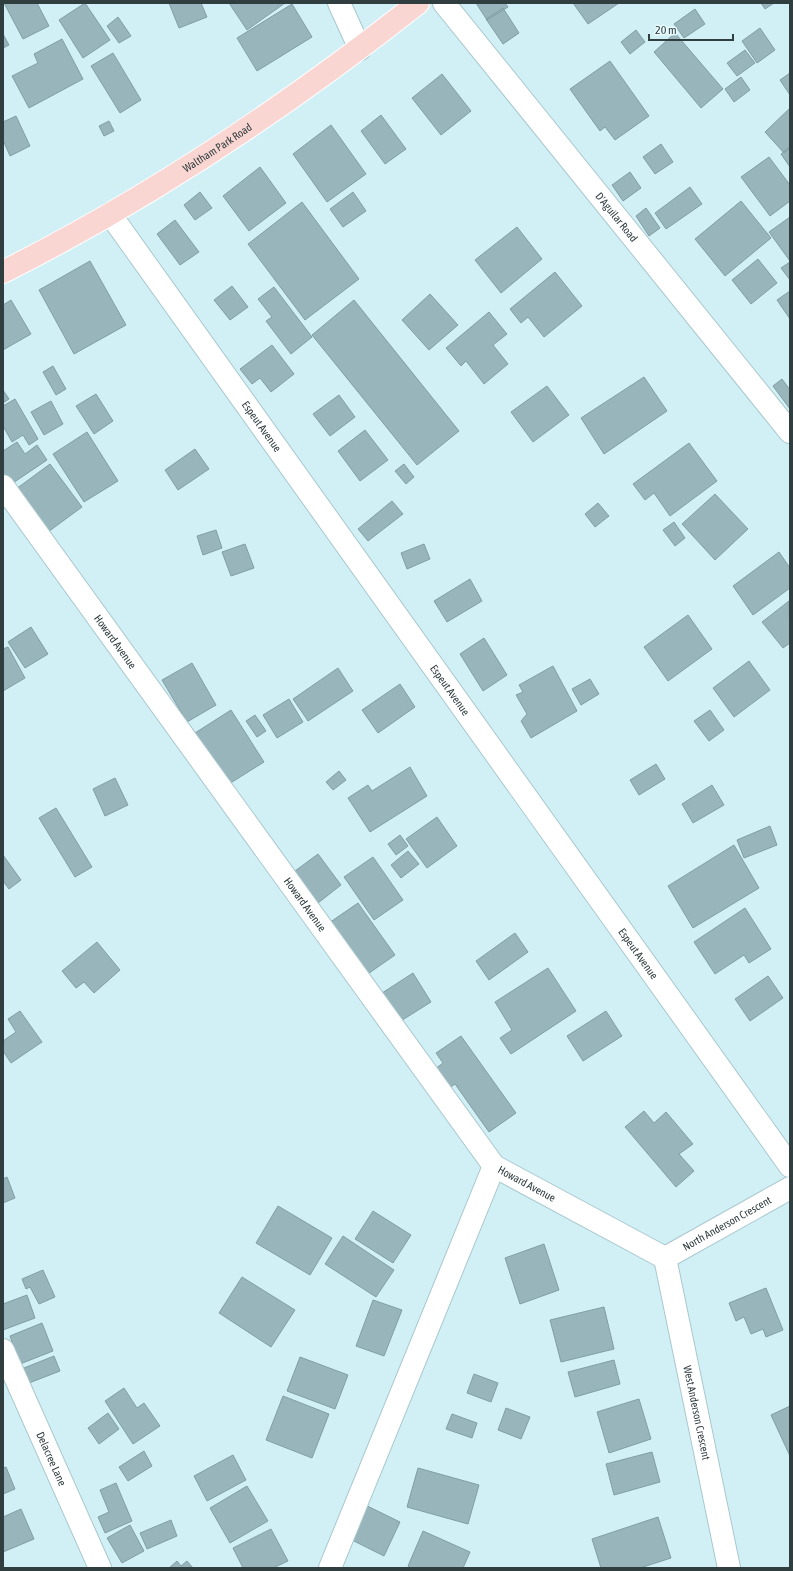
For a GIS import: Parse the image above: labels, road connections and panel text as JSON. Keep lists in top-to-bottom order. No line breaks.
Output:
{"streets":{"main road":["Waltham Park Road"],"street":["D'Aguilar Road","Espeut Avenue","Howard Avenue","North Anderson Crescent","West Anderson Crescent","Delacree Lane"]},"crossings":[["Waltham Park Road","Espeut Avenue"],["Howard Avenue","North Anderson Crescent"],["Howard Avenue","West Anderson Crescent"],["North Anderson Crescent","West Anderson Crescent"]],"scale_bar":"20 m"}
